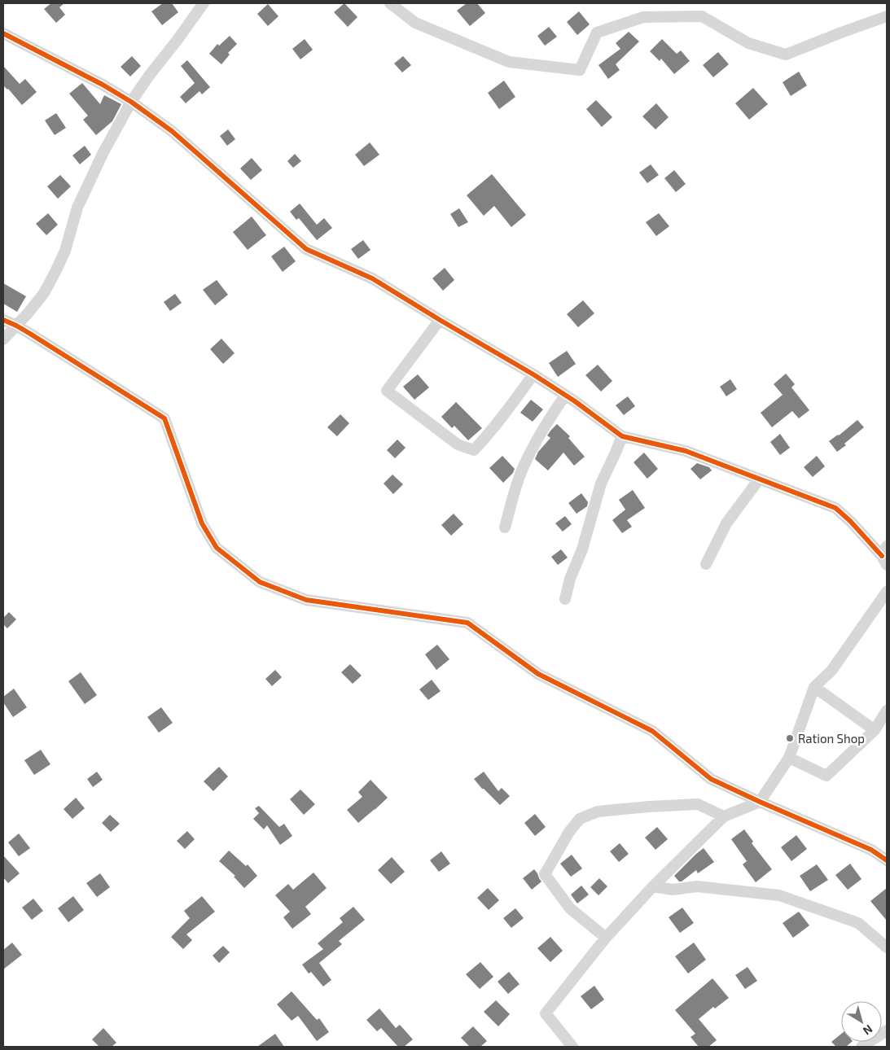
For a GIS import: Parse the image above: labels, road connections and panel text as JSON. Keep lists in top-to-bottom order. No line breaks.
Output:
{"places":["Ration Shop"],"north":"bottom right"}
